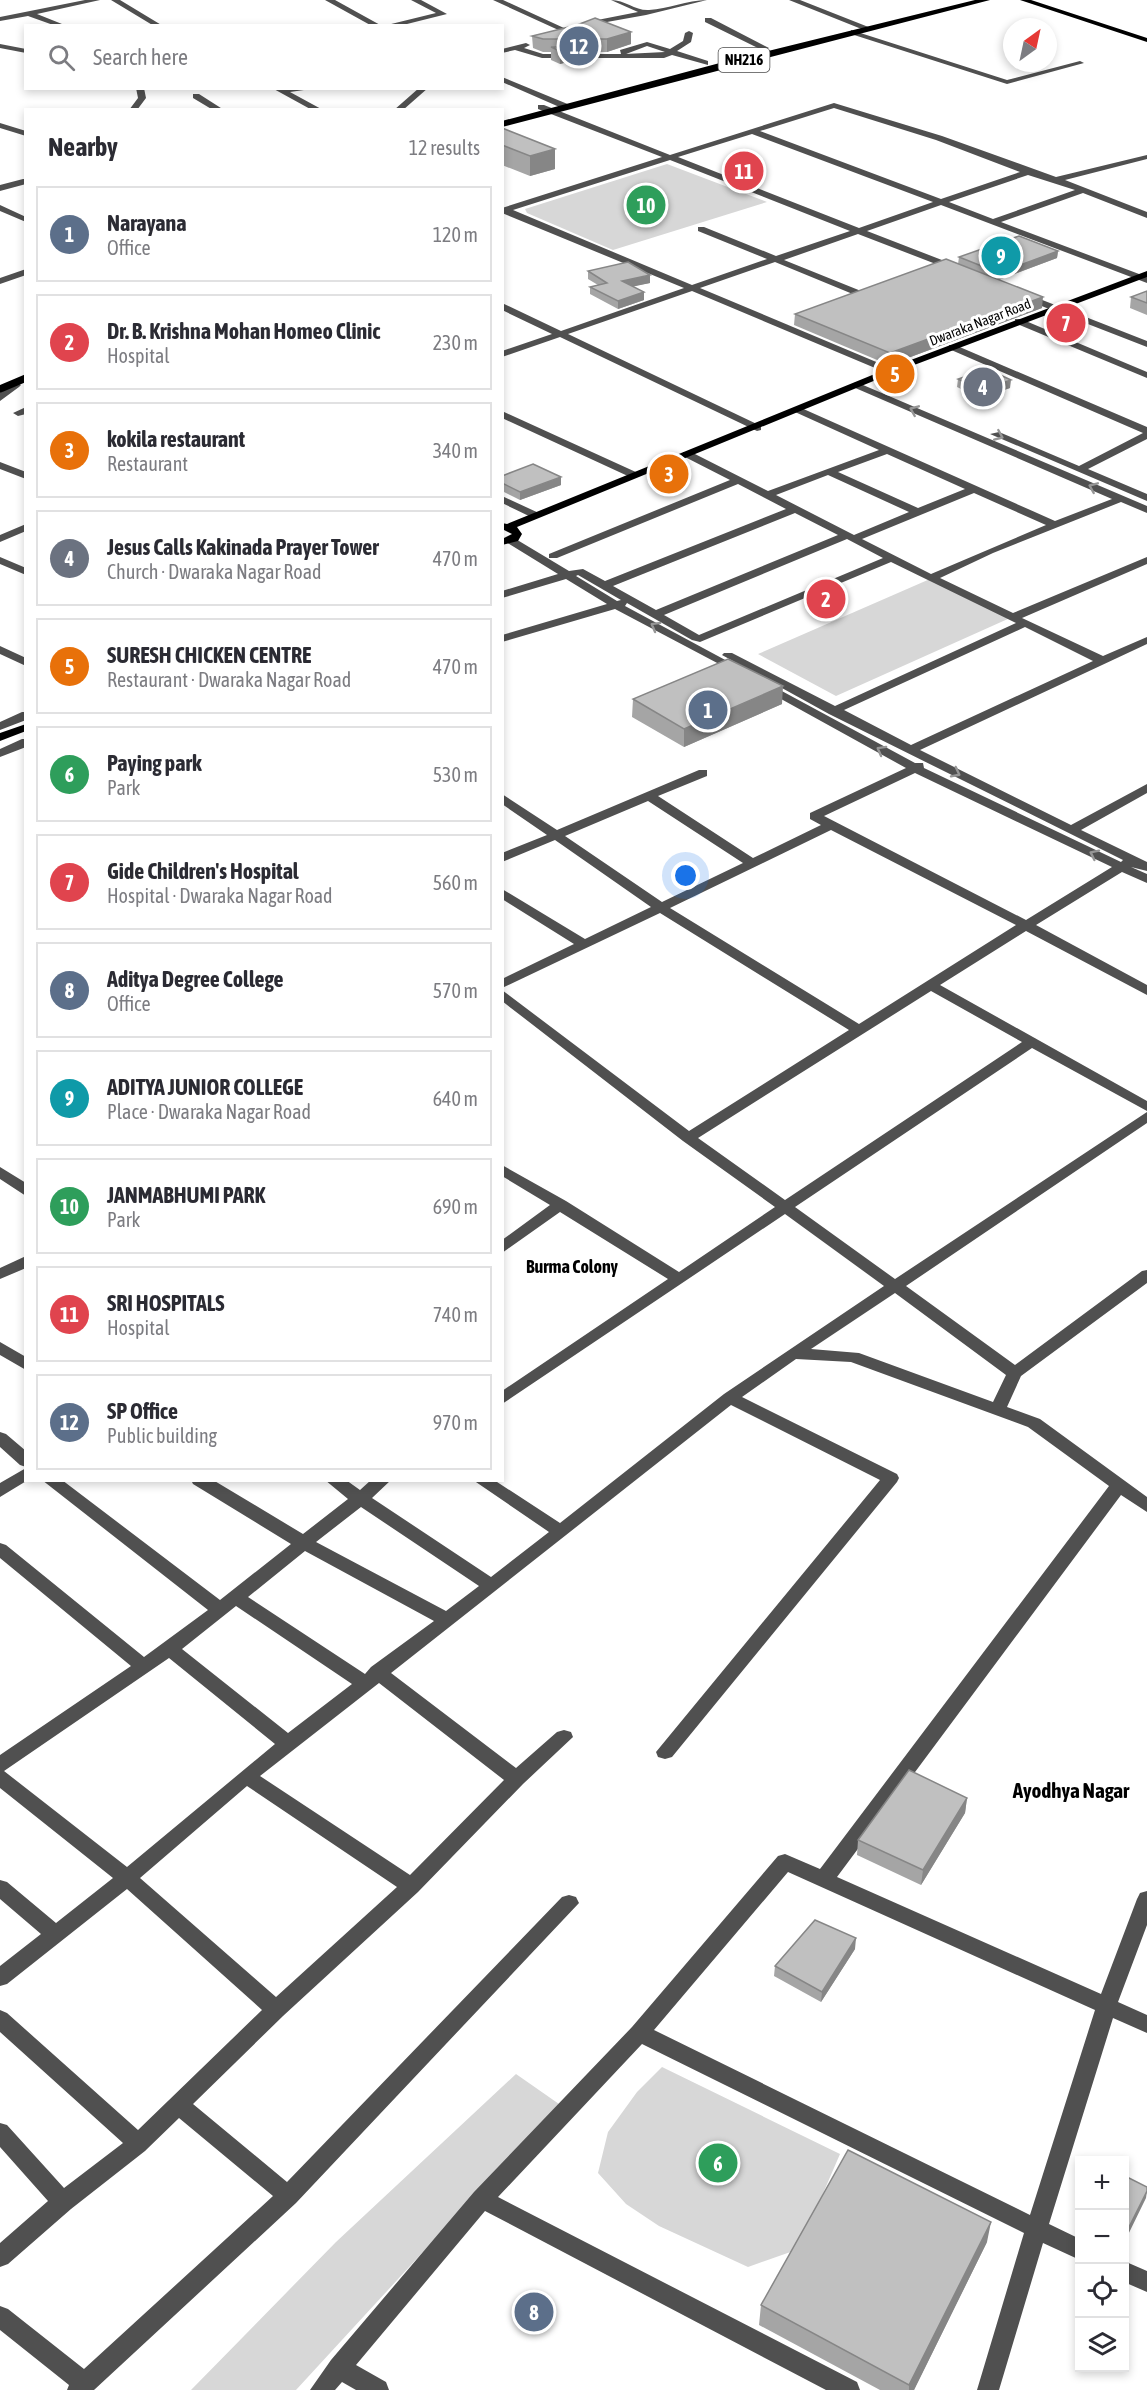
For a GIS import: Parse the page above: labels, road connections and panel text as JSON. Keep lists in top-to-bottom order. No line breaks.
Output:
{"streets":{"highway":["NH216"],"main road":["Dwaraka Nagar Road"]},"districts":["Burma Colony","Ayodhya Nagar"],"north":"top right","page":{"pins":["12","11","10","9","7","5","4","3","2","1","6","8"],"search":"Search here","heading":["Nearby","12 results"],"list":[{"mark":"1","name":"Narayana","note":"Office","value":"120 m"},{"mark":"2","name":"Dr. B. Krishna Mohan Homeo Clinic","note":"Hospital","value":"230 m"},{"mark":"3","name":"kokila restaurant","note":"Restaurant","value":"340 m"},{"mark":"4","name":"Jesus Calls Kakinada Prayer Tower","note":"Church · Dwaraka Nagar Road","value":"470 m"},{"mark":"5","name":"SURESH CHICKEN CENTRE","note":"Restaurant · Dwaraka Nagar Road","value":"470 m"},{"mark":"6","name":"Paying park","note":"Park","value":"530 m"},{"mark":"7","name":"Gide Children's Hospital","note":"Hospital · Dwaraka Nagar Road","value":"560 m"},{"mark":"8","name":"Aditya Degree College","note":"Office","value":"570 m"},{"mark":"9","name":"ADITYA JUNIOR COLLEGE","note":"Place · Dwaraka Nagar Road","value":"640 m"},{"mark":"10","name":"JANMABHUMI PARK","note":"Park","value":"690 m"},{"mark":"11","name":"SRI HOSPITALS","note":"Hospital","value":"740 m"},{"mark":"12","name":"SP Office","note":"Public building","value":"970 m"}],"map_buttons":["+","−"]}}
